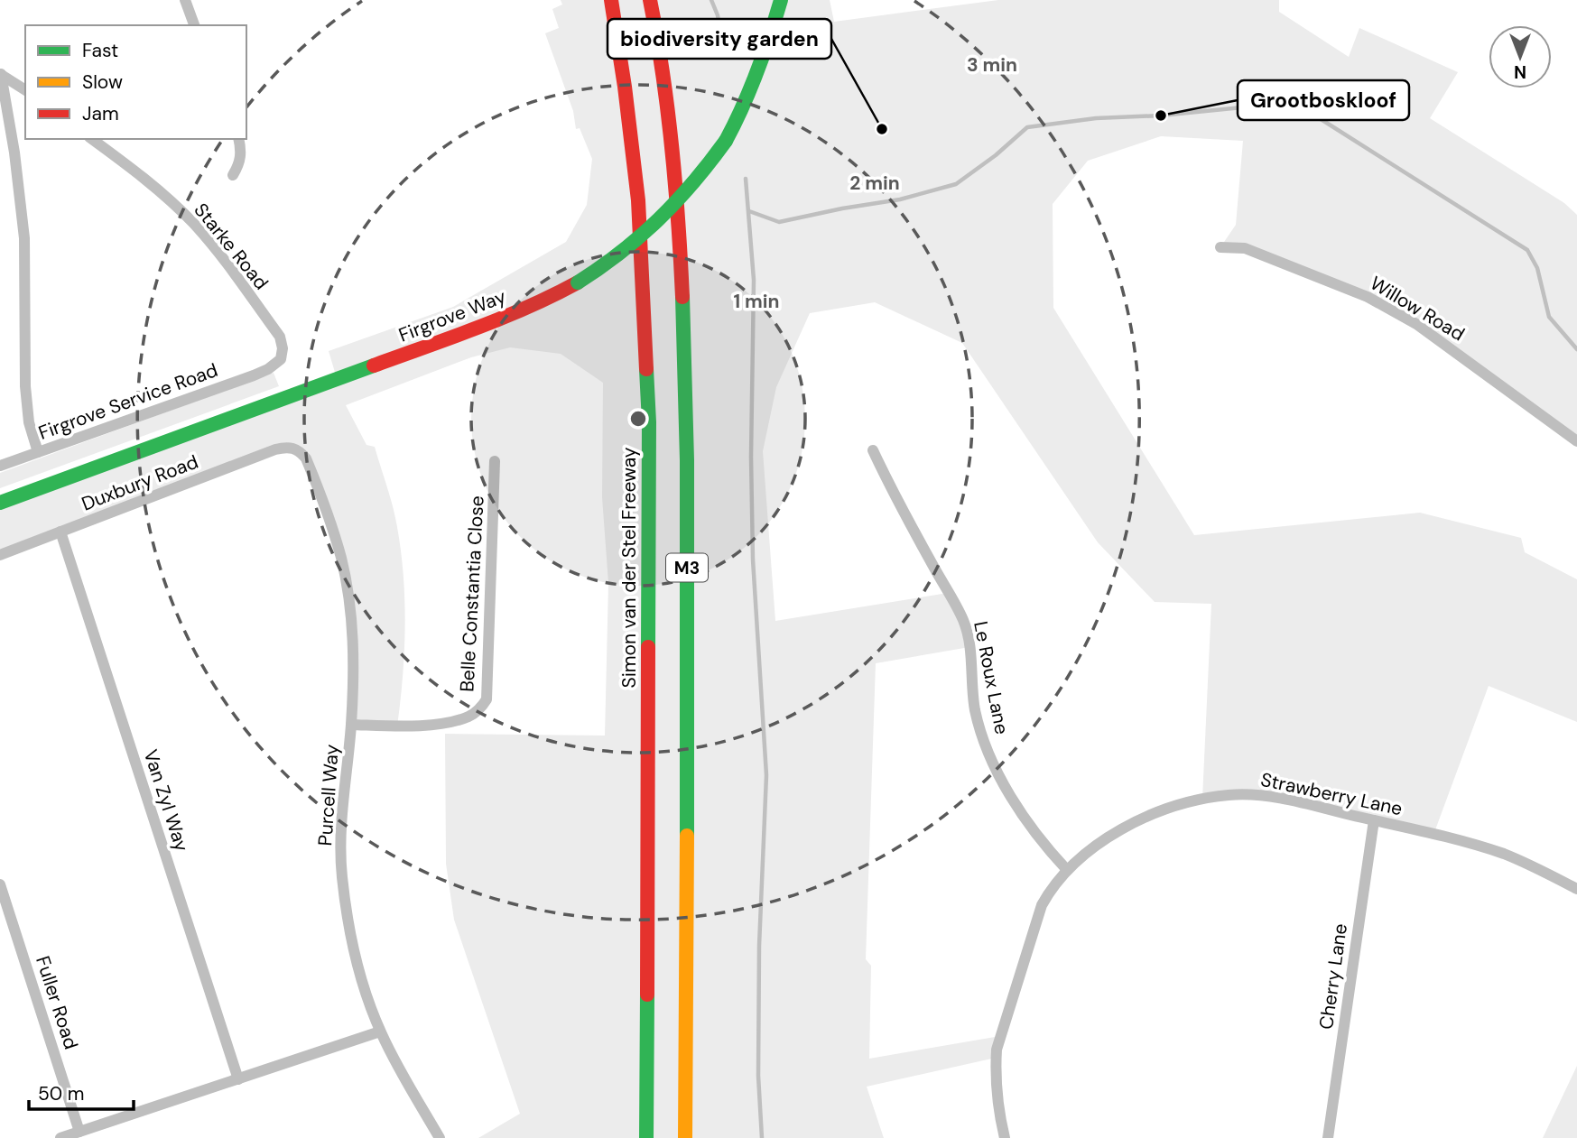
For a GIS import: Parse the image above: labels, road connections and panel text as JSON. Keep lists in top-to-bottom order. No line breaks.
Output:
{"streets":{"main road":["Firgrove Way","Simon van der Stel Freeway","M3"],"street":["Starke Road","Willow Road","Firgrove Service Road","Duxbury Road","Belle Constantia Close","Le Roux Lane","Strawberry Lane","Purcell Way","Van Zyl Way","Cherry Lane","Fuller Road"]},"crossings":[["Starke Road","Firgrove Service Road"],["Duxbury Road","Purcell Way"],["Duxbury Road","Van Zyl Way"],["Belle Constantia Close","Purcell Way"],["Le Roux Lane","Strawberry Lane"],["Strawberry Lane","Cherry Lane"]],"places":["Grootboskloof","biodiversity garden"],"legend":["Fast","Slow","Jam"],"scale_bar":"50 m","north":"bottom","rings":["3 min","2 min","1 min"]}
